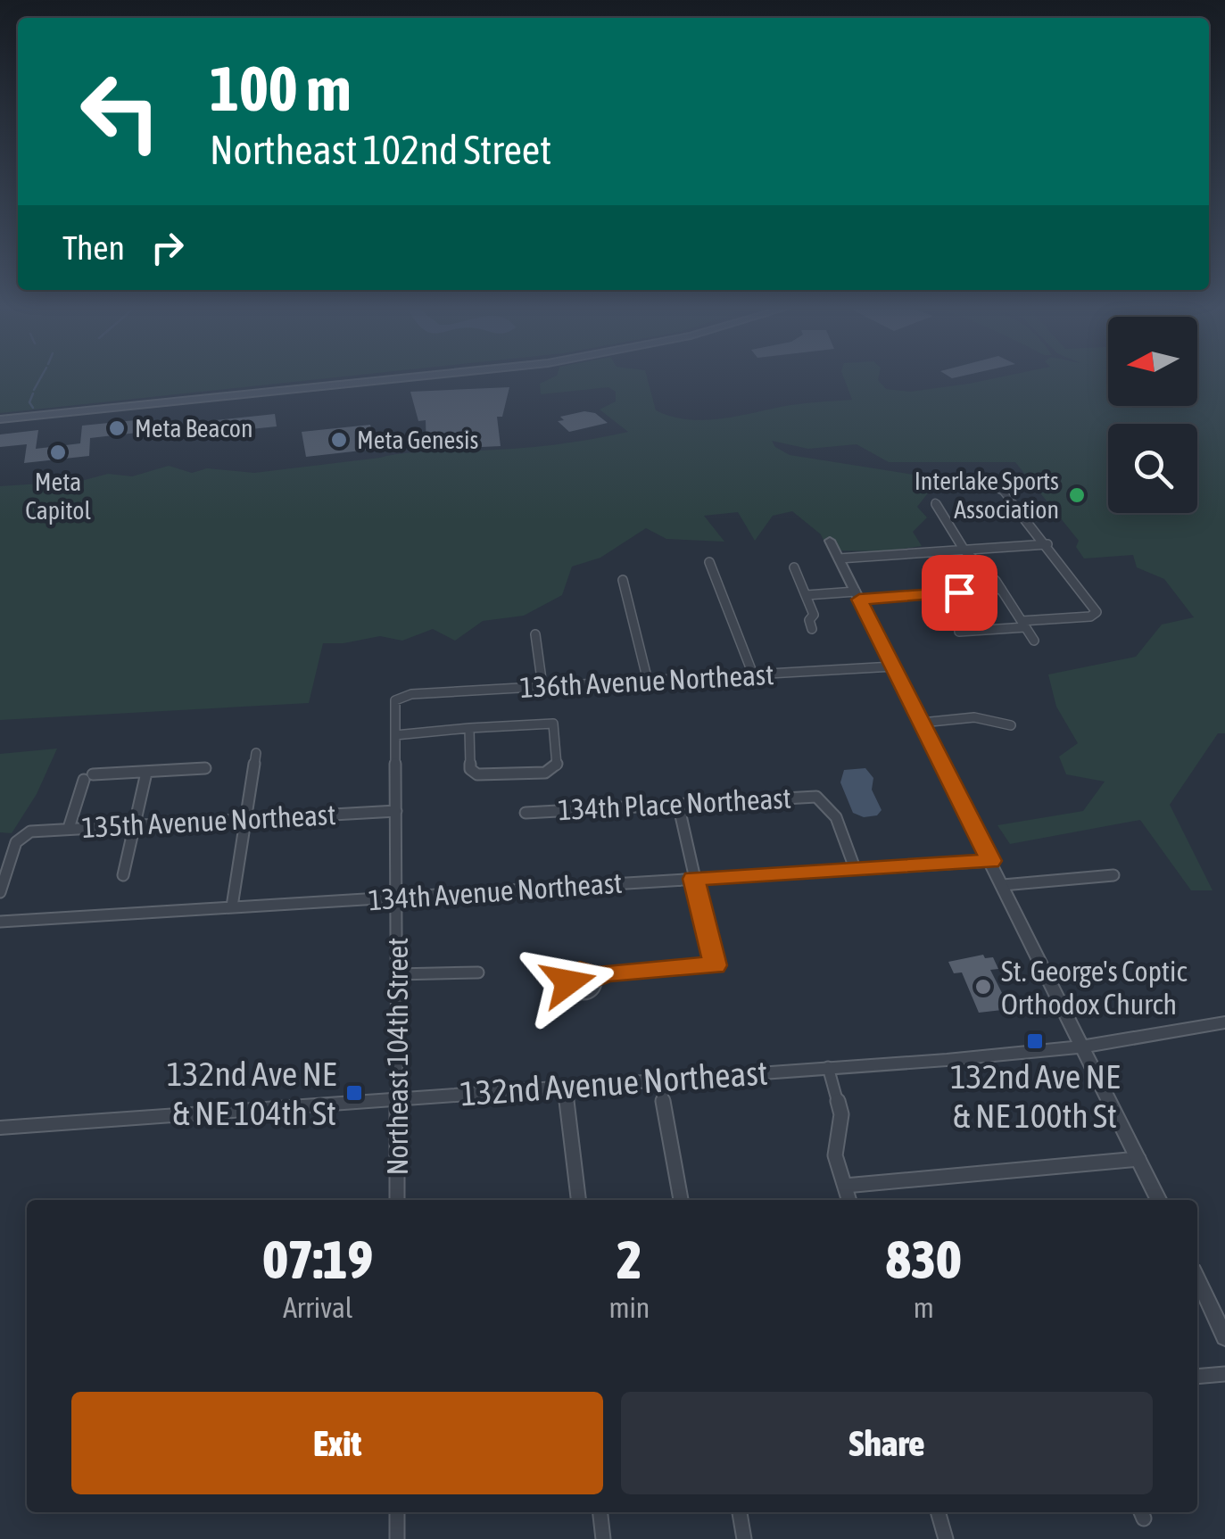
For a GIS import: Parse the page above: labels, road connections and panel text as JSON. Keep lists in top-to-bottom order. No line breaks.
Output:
{"streets":{"street":["136th Avenue Northeast","134th Place Northeast","135th Avenue Northeast","134th Avenue Northeast","Northeast 104th Street","132nd Avenue Northeast"]},"crossings":[["136th Avenue Northeast","Northeast 104th Street"],["134th Place Northeast","134th Avenue Northeast"],["135th Avenue Northeast","Northeast 104th Street"],["134th Avenue Northeast","Northeast 104th Street"],["Northeast 104th Street","132nd Avenue Northeast"]],"places":{"other":["Meta Beacon","Meta Genesis","Meta Capitol","Interlake Sports Association","St. George's Coptic Orthodox Church"],"transit":["132nd Ave NE & NE 100th St","132nd Ave NE & NE 104th St"]},"north":"left","page":{"turn":["100 m","Northeast 102nd Street"],"then":"Then","eta":["07:19","Arrival","2","min","830","m"],"buttons":["Exit","Share"]}}
